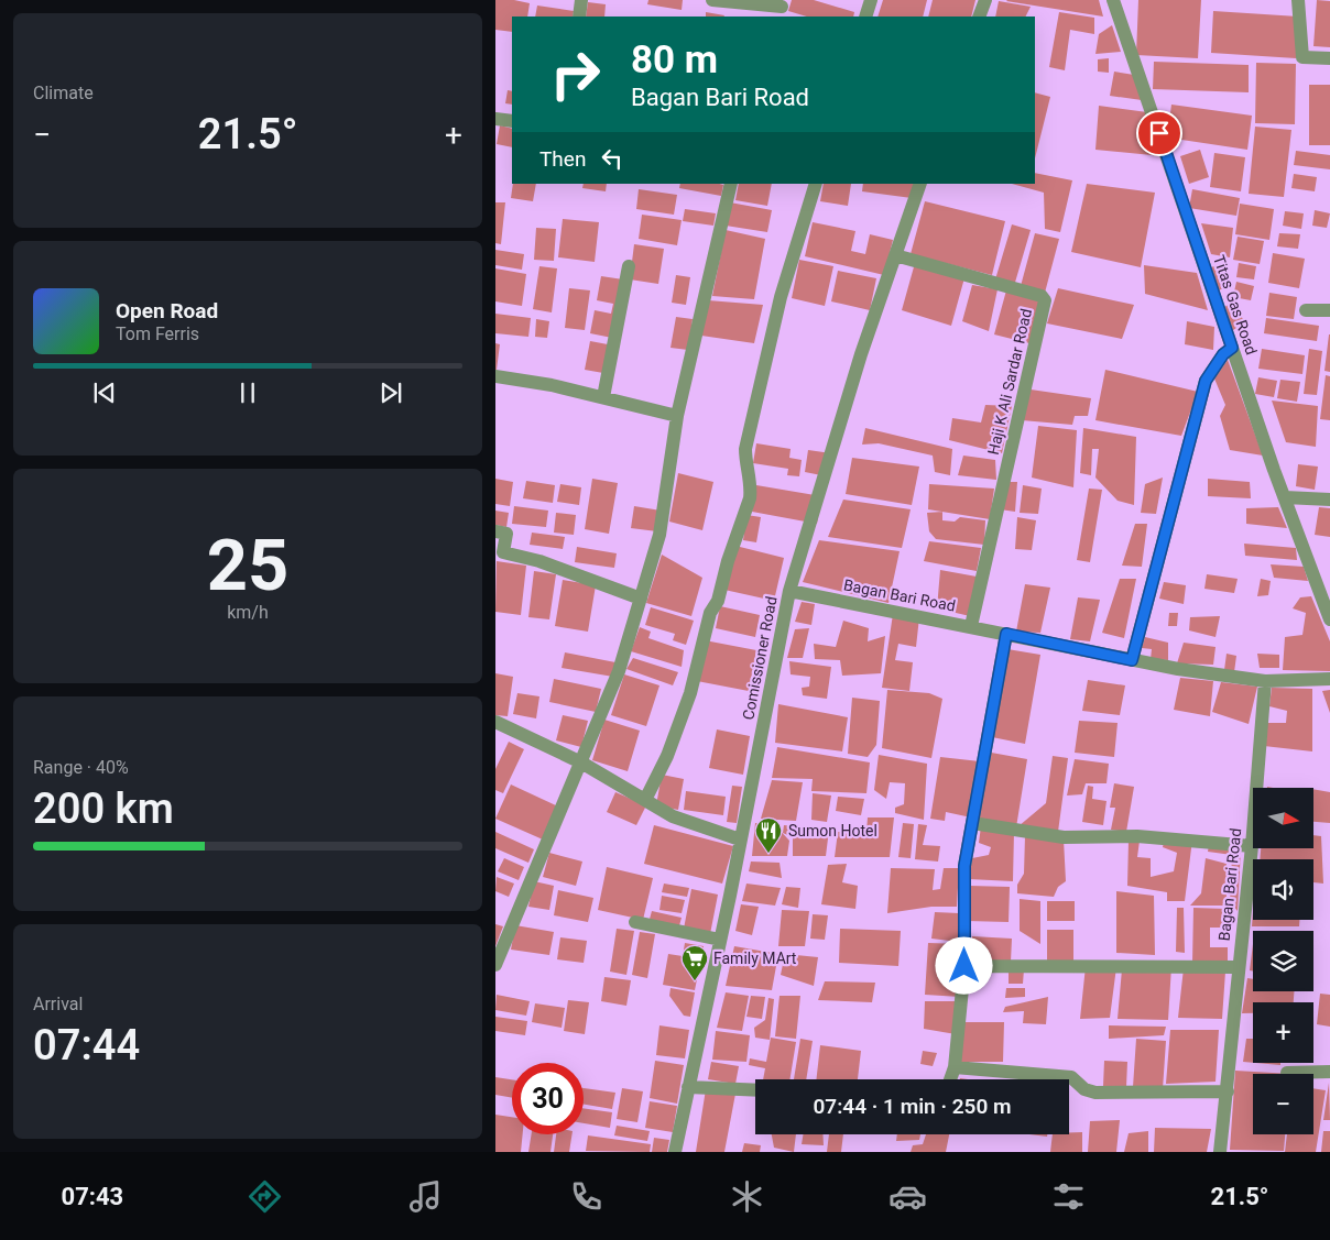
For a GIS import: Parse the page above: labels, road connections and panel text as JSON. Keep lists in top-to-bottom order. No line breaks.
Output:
{"streets":{"street":["Titas Gas Road","Haji K Ali Sardar Road","Bagan Bari Road","Comissioner Road"]},"crossings":[["Haji K Ali Sardar Road","Bagan Bari Road"],["Haji K Ali Sardar Road","Comissioner Road"],["Bagan Bari Road","Comissioner Road"]],"places":{"restaurant":["Sumon Hotel"],"supermarket":["Family MArt"]},"north":"right","page":{"tile":["Climate",["25","km/h"],["Range · 40%","200 km"],["Arrival","07:44"]],"turn":["80 m","Bagan Bari Road"],"heat":["−","21.5°","+"],"then":"Then","song":["Open Road","Tom Ferris"],"map_buttons":["+","−"],"limit":"30","trip":"07:44 · 1 min · 250 m","tabs":["07:43","21.5°"]}}
